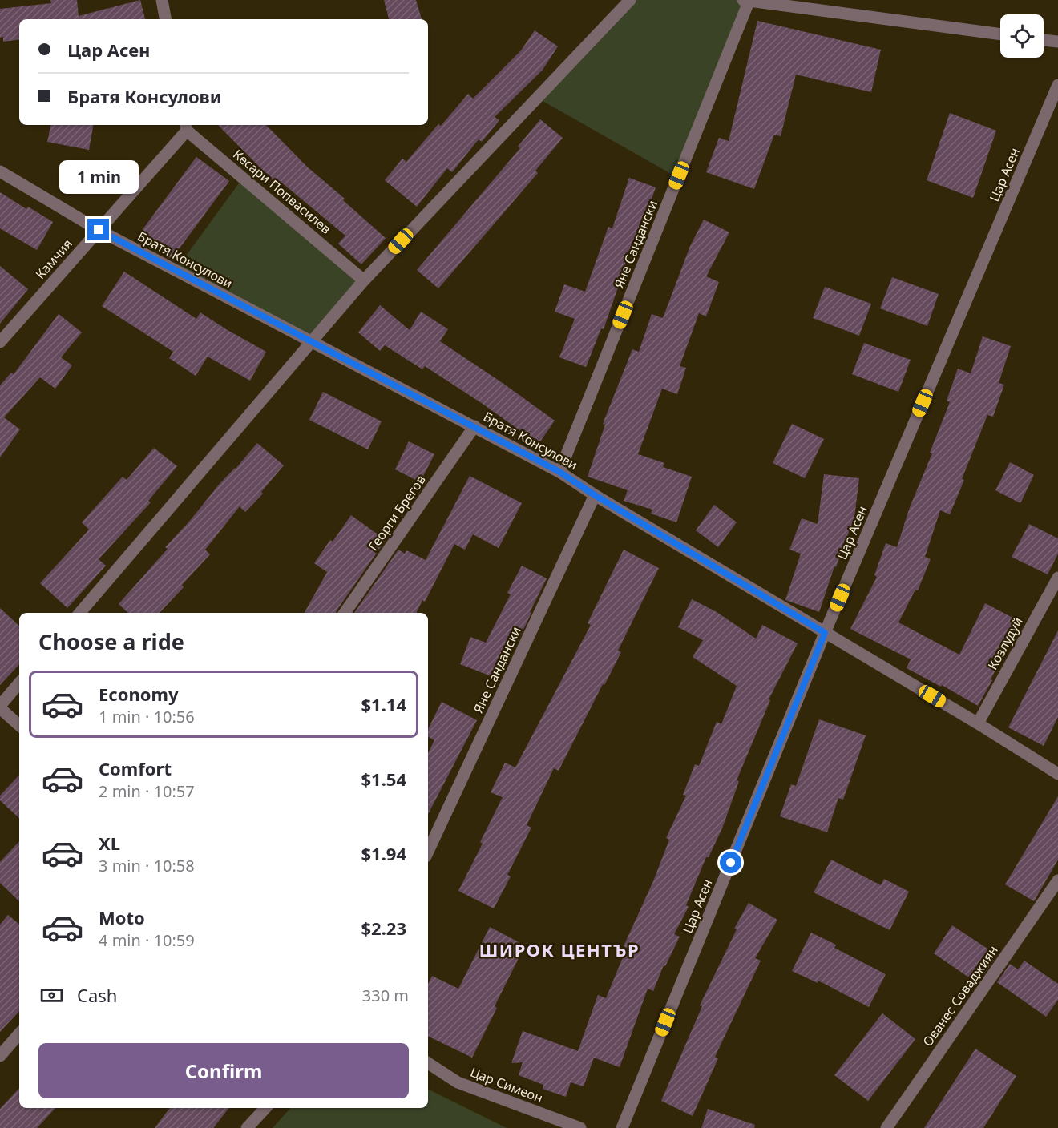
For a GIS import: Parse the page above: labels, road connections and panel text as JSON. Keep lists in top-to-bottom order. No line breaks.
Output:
{"streets":{"street":["Цар Асен","Кесари Попвасилев","Яне Сандански","Камчия","Братя Консулови","Георги Брегов","Козлудуй","Ованес Соваджиян","Цар Симеон"]},"crossings":[["Цар Асен","Братя Консулови"],["Кесари Попвасилев","Камчия"],["Яне Сандански","Братя Консулови"],["Камчия","Братя Консулови"],["Братя Консулови","Георги Брегов"],["Братя Консулови","Козлудуй"]],"districts":["ШИРОК ЦЕНТЪР"],"page":{"banner":["Цар Асен","Братя Консулови"],"bubble":"1 min","heading":"Choose a ride","list":[{"name":"Economy","note":"1 min · 10:56","value":"$1.14"},{"name":"Comfort","note":"2 min · 10:57","value":"$1.54"},{"name":"XL","note":"3 min · 10:58","value":"$1.94"},{"name":"Moto","note":"4 min · 10:59","value":"$2.23"}],"pay":["Cash","330 m"],"buttons":"Confirm"}}
